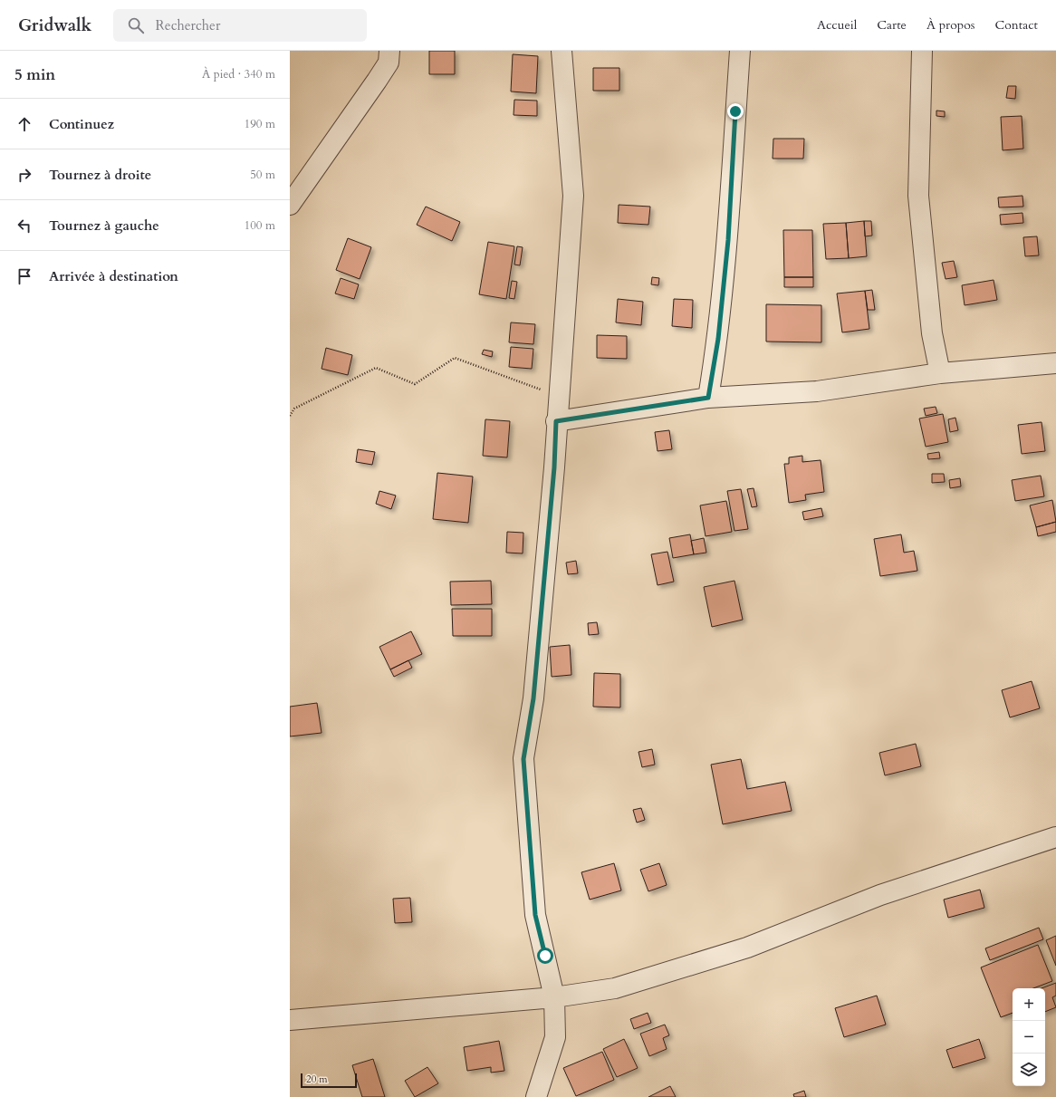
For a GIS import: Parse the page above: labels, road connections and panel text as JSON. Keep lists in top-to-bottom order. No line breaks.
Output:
{"scale_bar":"20 m","page":{"header":"Gridwalk","search":"Rechercher","nav":["Accueil","Carte","À propos","Contact"],"heading":["5 min","À pied · 340 m"],"list":[["Continuez","190 m"],["Tournez à droite","50 m"],["Tournez à gauche","100 m"],"Arrivée à destination"],"map_buttons":["+","−"],"scale":"20 m"}}
